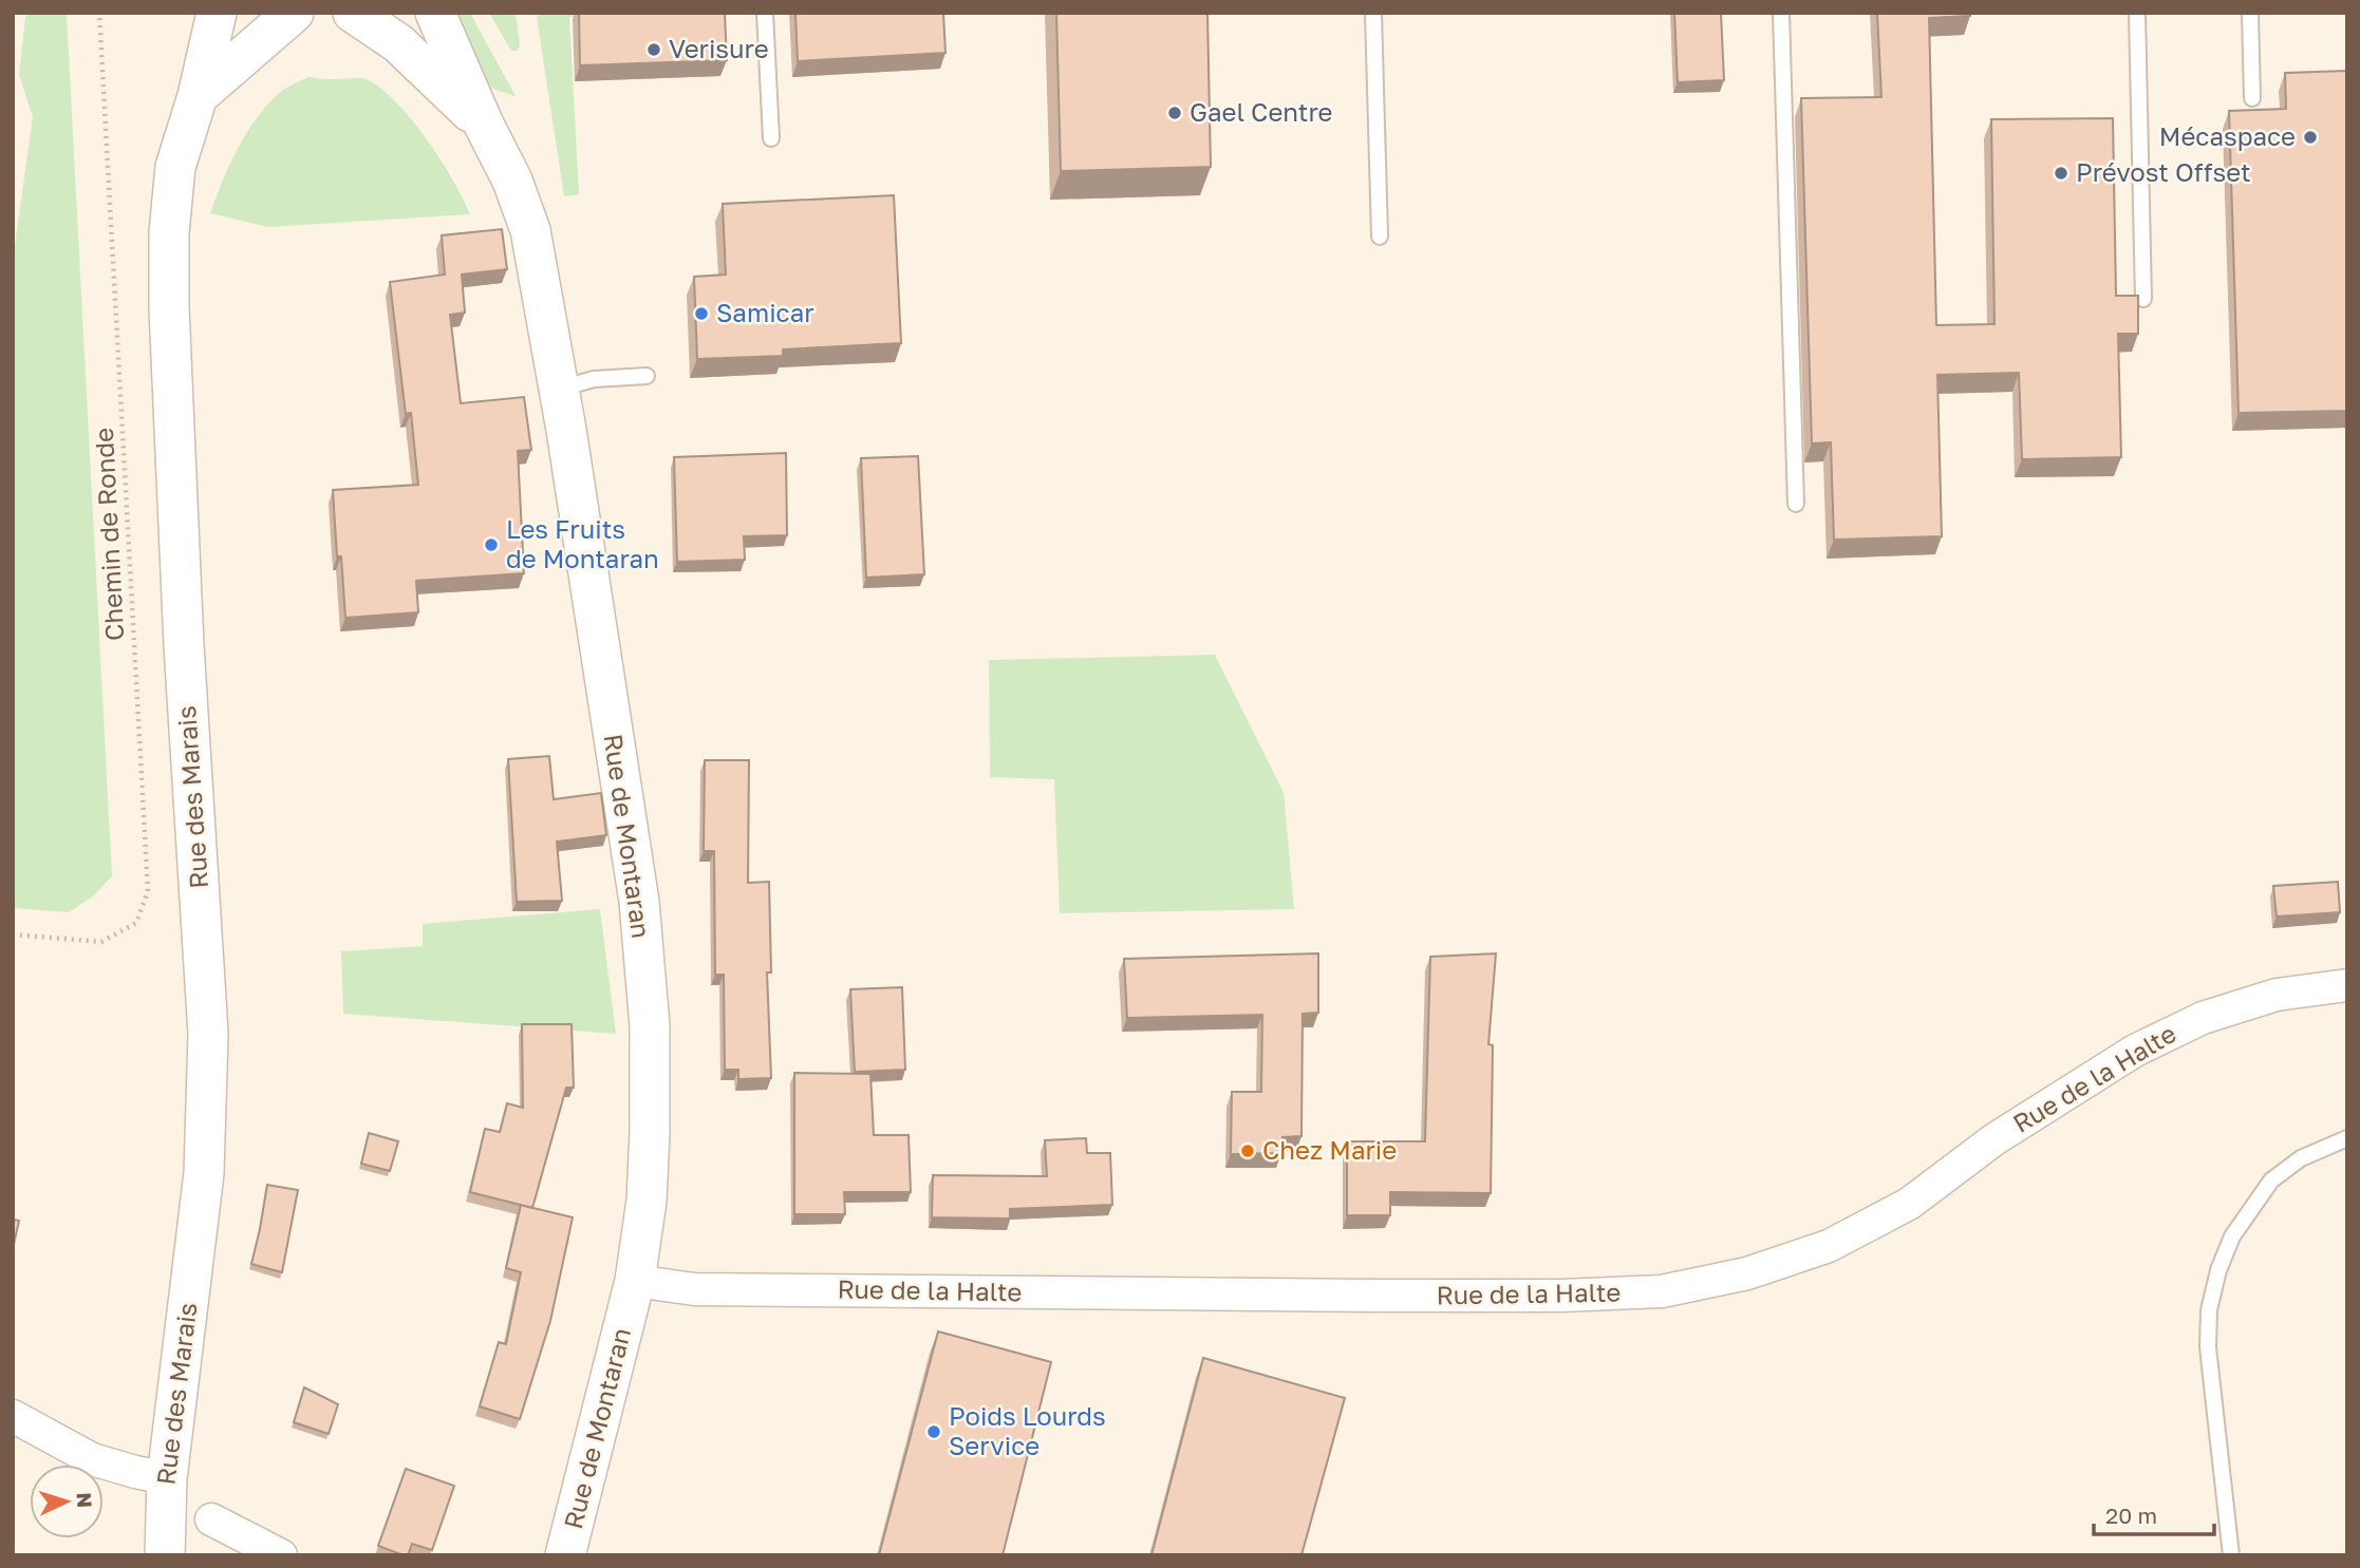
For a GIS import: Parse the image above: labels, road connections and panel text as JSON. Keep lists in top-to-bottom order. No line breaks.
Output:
{"streets":{"street":["Rue des Marais","Rue de Montaran","Rue de la Halte"],"path":["Chemin de Ronde"]},"crossings":[["Rue de Montaran","Rue de la Halte"]],"places":["Verisure","Gael Centre","Mécaspace","Prévost Offset","Samicar","Les Fruits de Montaran","Chez Marie","Poids Lourds Service"],"scale_bar":"20 m","north":"right"}
